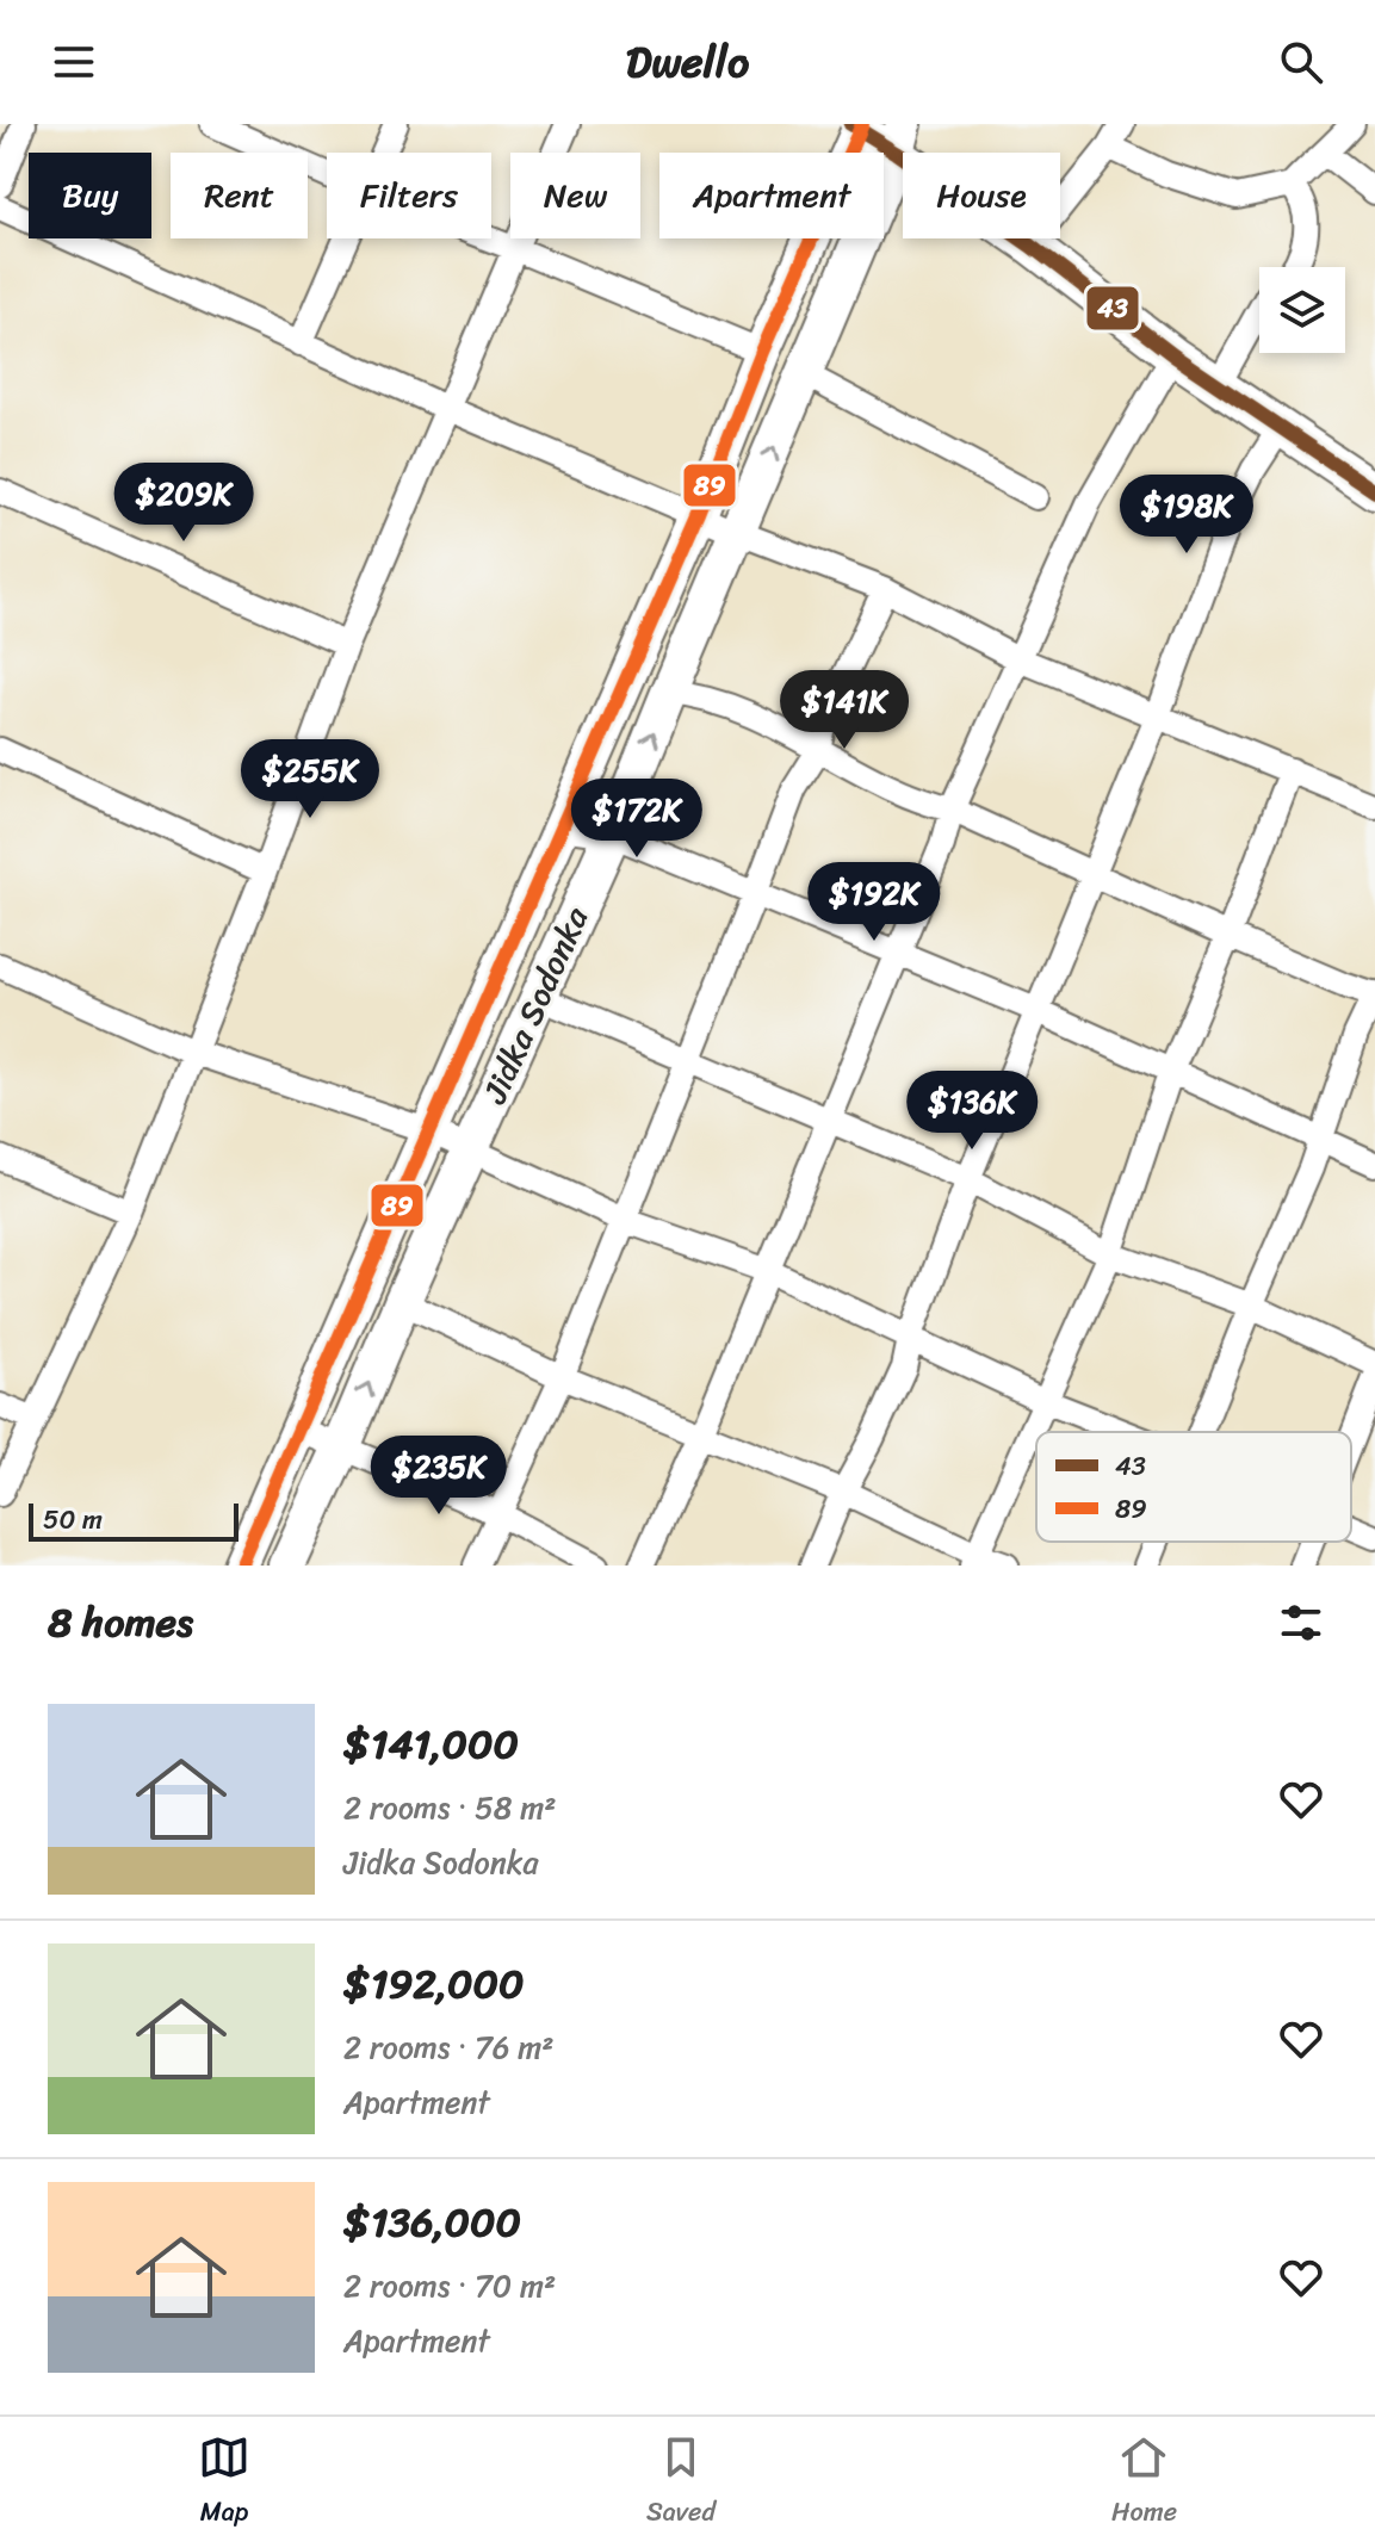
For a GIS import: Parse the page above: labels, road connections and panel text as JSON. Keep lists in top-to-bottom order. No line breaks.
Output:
{"streets":{"main road":["Jidka Sodonka"]},"lines":["transit line 43","transit line 89"],"legend":["43","89"],"scale_bar":"50 m","page":{"header":"Dwello","chip":["Buy","Rent","Filters","New","Apartment","House"],"price":["$209K","$198K","$141K","$255K","$172K","$192K","$136K","$235K"],"scale":"50 m","heading":"8 homes","list":[{"name":"$141,000","note":"2 rooms · 58 m² · Jidka Sodonka"},{"name":"$192,000","note":"2 rooms · 76 m² · Apartment"},{"name":"$136,000","note":"2 rooms · 70 m² · Apartment"}],"tabs":["Map","Saved","Home"]}}
